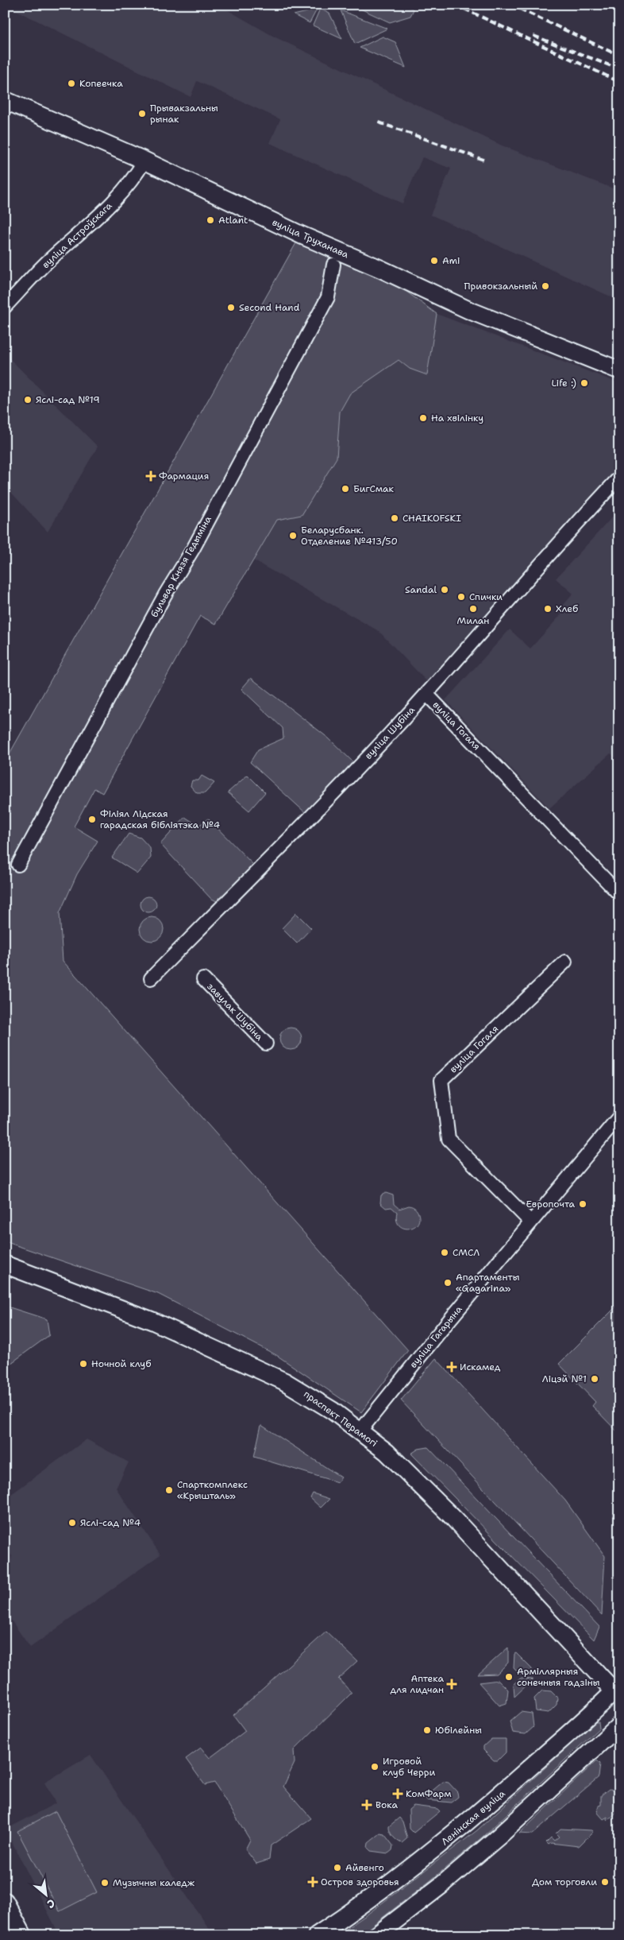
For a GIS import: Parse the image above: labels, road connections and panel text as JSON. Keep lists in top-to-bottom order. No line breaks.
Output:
{"streets":{"main road":["вуліца Труханава","праспект Перамогі","Ленінская вуліца"],"street":["вуліца Астроўскага","бульвар Князя Гедыміна","вуліца Гогаля","вуліца Шубіна","завулак Шубіна","вуліца Гагарына"]},"crossings":[["вуліца Астроўскага","вуліца Труханава"],["вуліца Гогаля","вуліца Шубіна"],["вуліца Гогаля","вуліца Гагарына"],["вуліца Гагарына","праспект Перамогі"],["праспект Перамогі","Ленінская вуліца"]],"places":{"other":["Копеечка","Прывакзальны рынак","Atlant","Ami","Привокзальный","Second Hand","Life :)","Яслі-сад №19","На хвілінку","БигСмак","CHAIKOFSKI","Беларусбанк. Отделение №413/50","Sandal","Спички","Милан","Хлеб","Філіял Лідская гарадская бібліятэка №4","Европочта","СМСЛ","Апартаменты «Gagarina»","Ночной клуб","Ліцэй №1","Спарткомплекс «Крышталь»","Яслі-сад №4","Арміллярныя сонечныя гадзіны","Юбілейны","Игровой клуб Черри","Айвенго","Дом торговли","Музычны каледж"],"health":["Фармация","Искамед","Аптека для лидчан","КомФарм","Вока","Остров здоровья"]},"north":"bottom right"}
